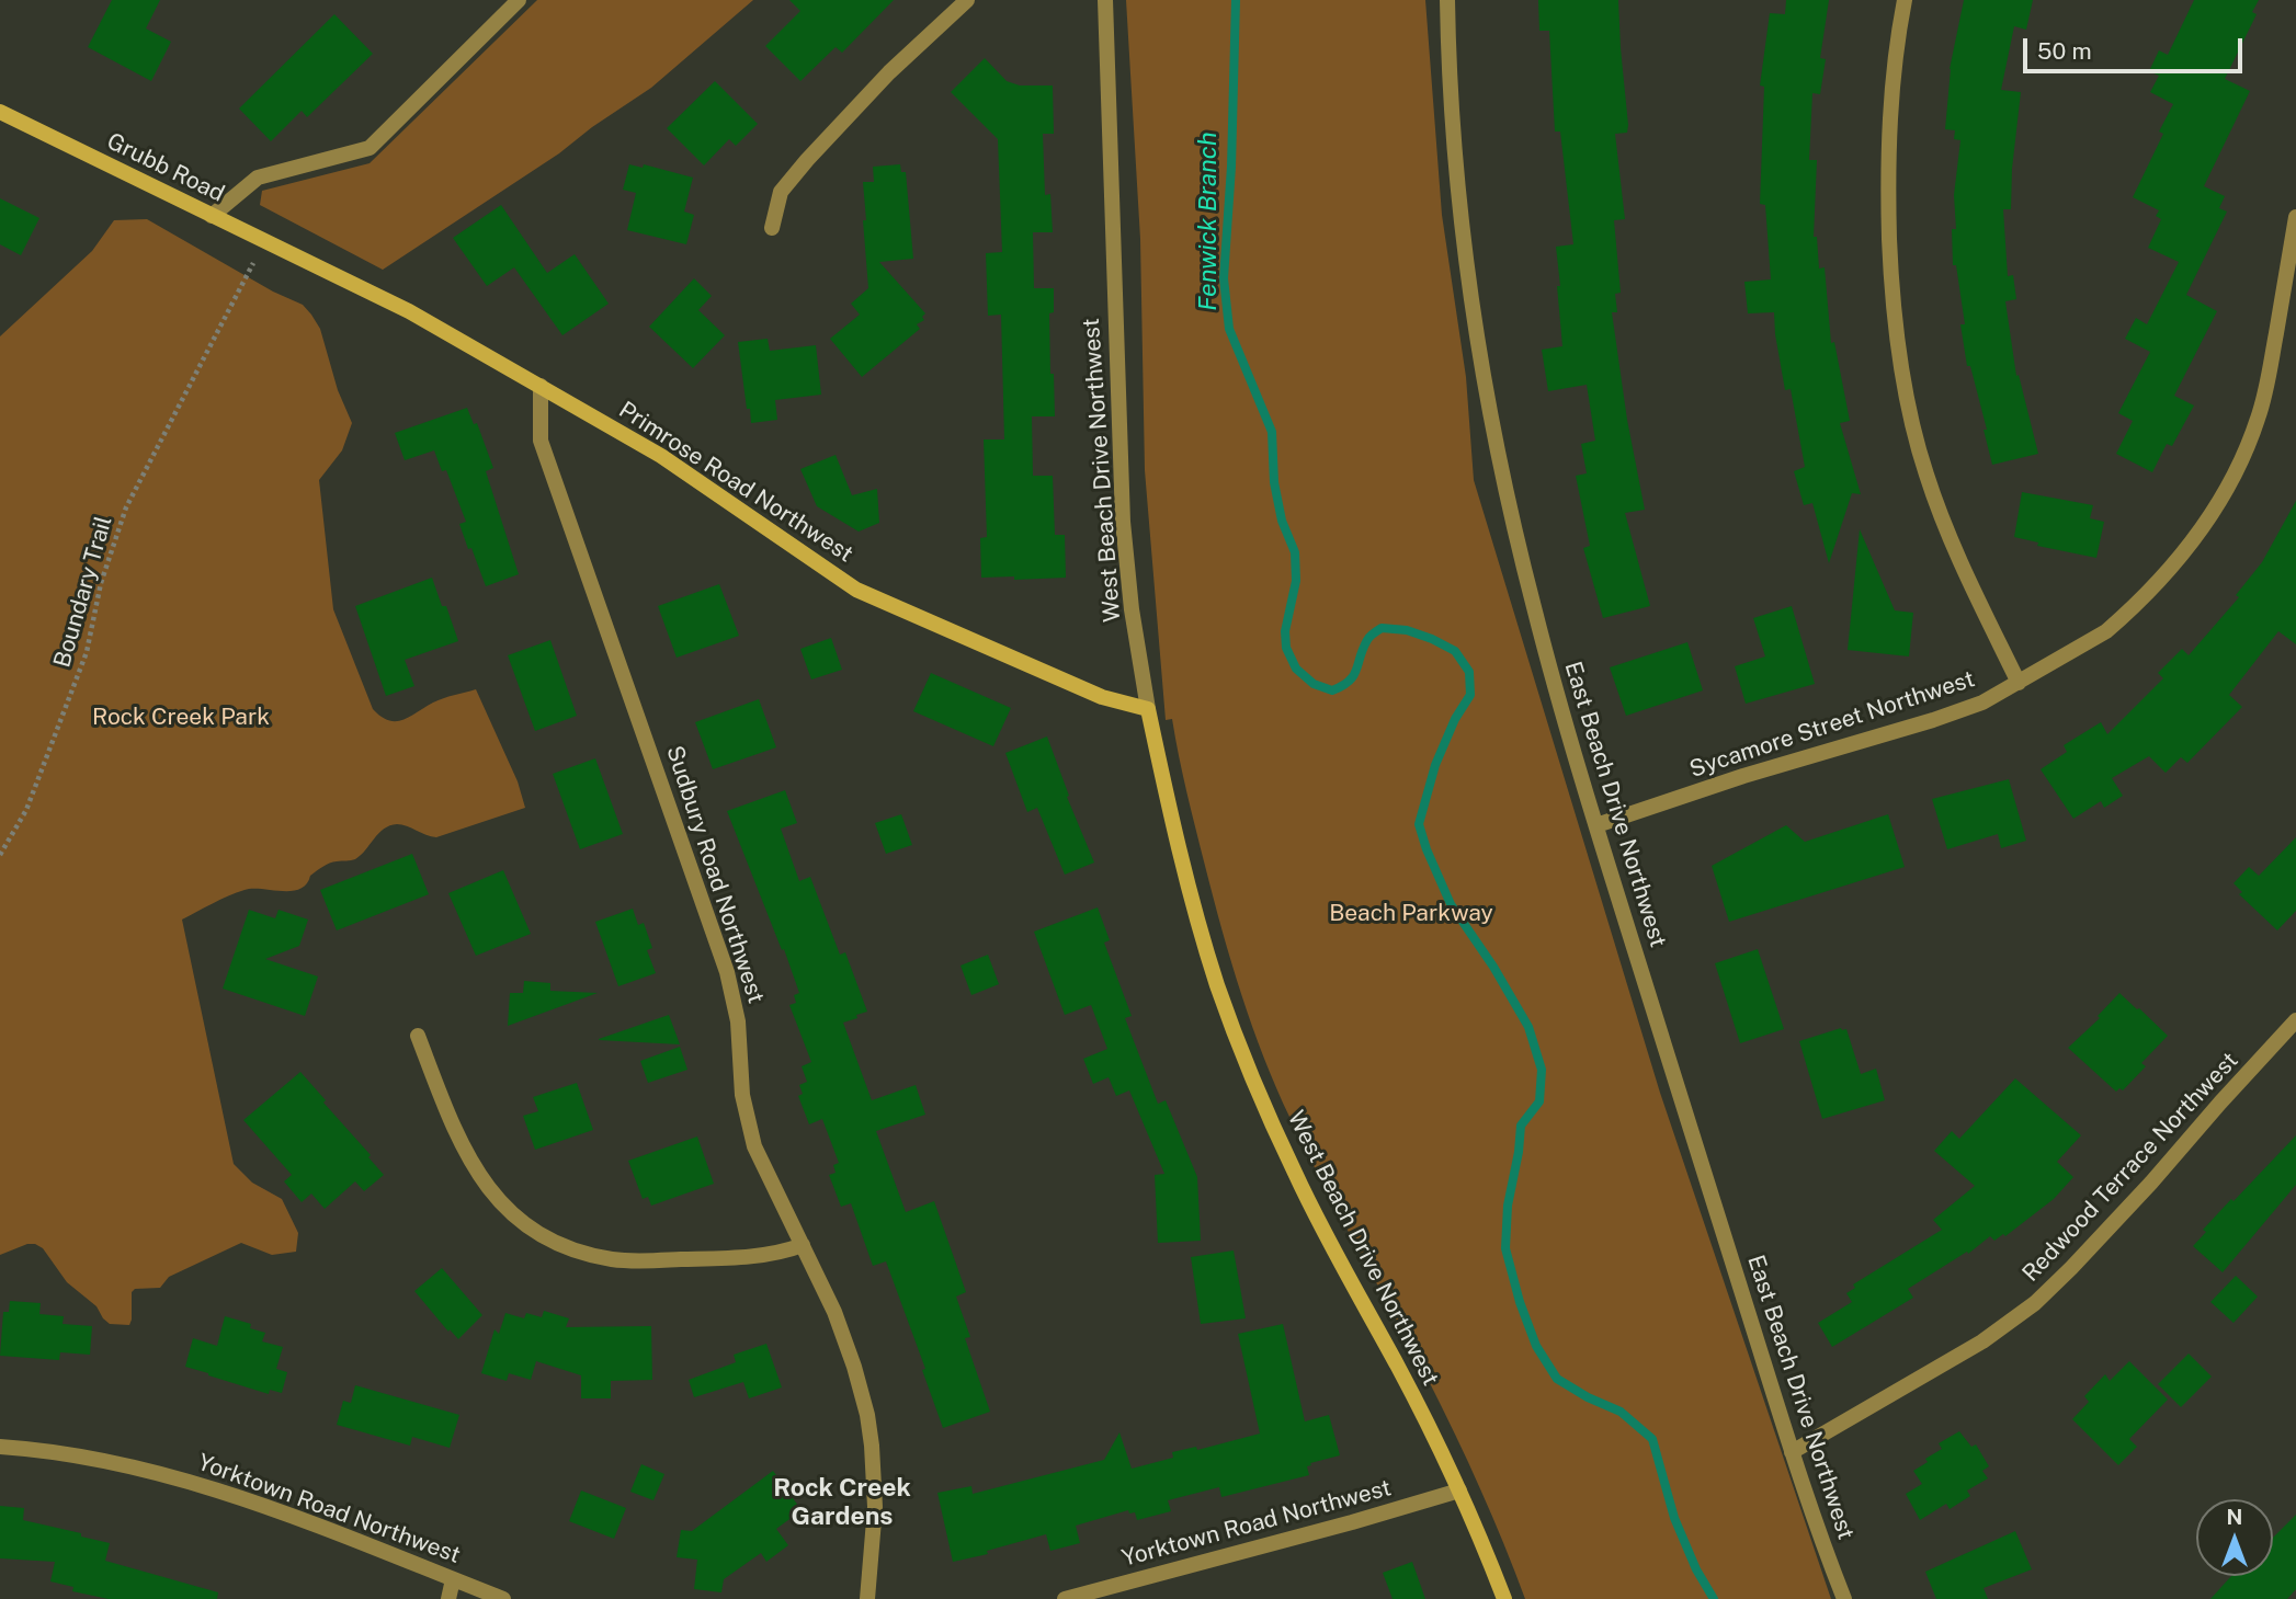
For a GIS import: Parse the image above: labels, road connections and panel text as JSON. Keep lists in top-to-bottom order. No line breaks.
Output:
{"streets":{"street":["Grubb Road","West Beach Drive Northwest","Primrose Road Northwest","Sycamore Street Northwest","East Beach Drive Northwest","Sudbury Road Northwest","Redwood Terrace Northwest","Yorktown Road Northwest"],"path":["Boundary Trail"]},"crossings":[["Grubb Road","Primrose Road Northwest"],["West Beach Drive Northwest","Primrose Road Northwest"],["West Beach Drive Northwest","Yorktown Road Northwest"],["Primrose Road Northwest","Sudbury Road Northwest"],["Sycamore Street Northwest","East Beach Drive Northwest"],["East Beach Drive Northwest","Redwood Terrace Northwest"]],"districts":["Rock Creek Gardens"],"water":["Fenwick Branch"],"parks":["Rock Creek Park","Beach Parkway"],"scale_bar":"50 m","north":"top"}
